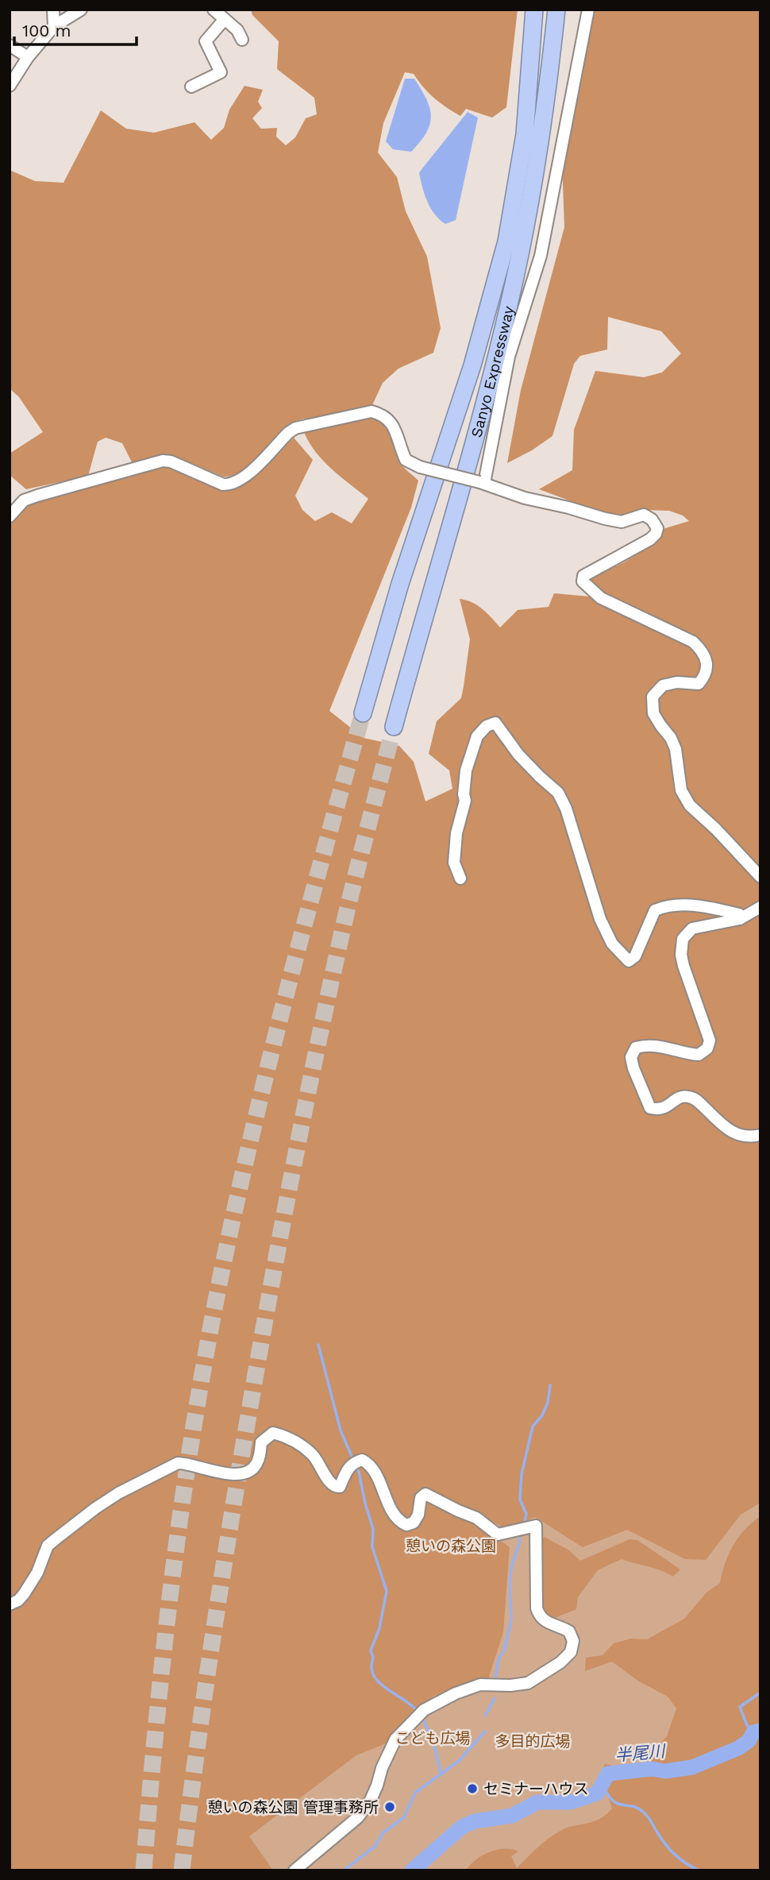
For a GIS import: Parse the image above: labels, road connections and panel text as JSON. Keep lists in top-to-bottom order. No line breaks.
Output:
{"streets":{"highway":["Sanyo Expressway"]},"water":["半尾川"],"parks":["憩いの森公園","こども広場","多目的広場"],"places":["セミナーハウス","憩いの森公園 管理事務所"],"scale_bar":"100 m"}
